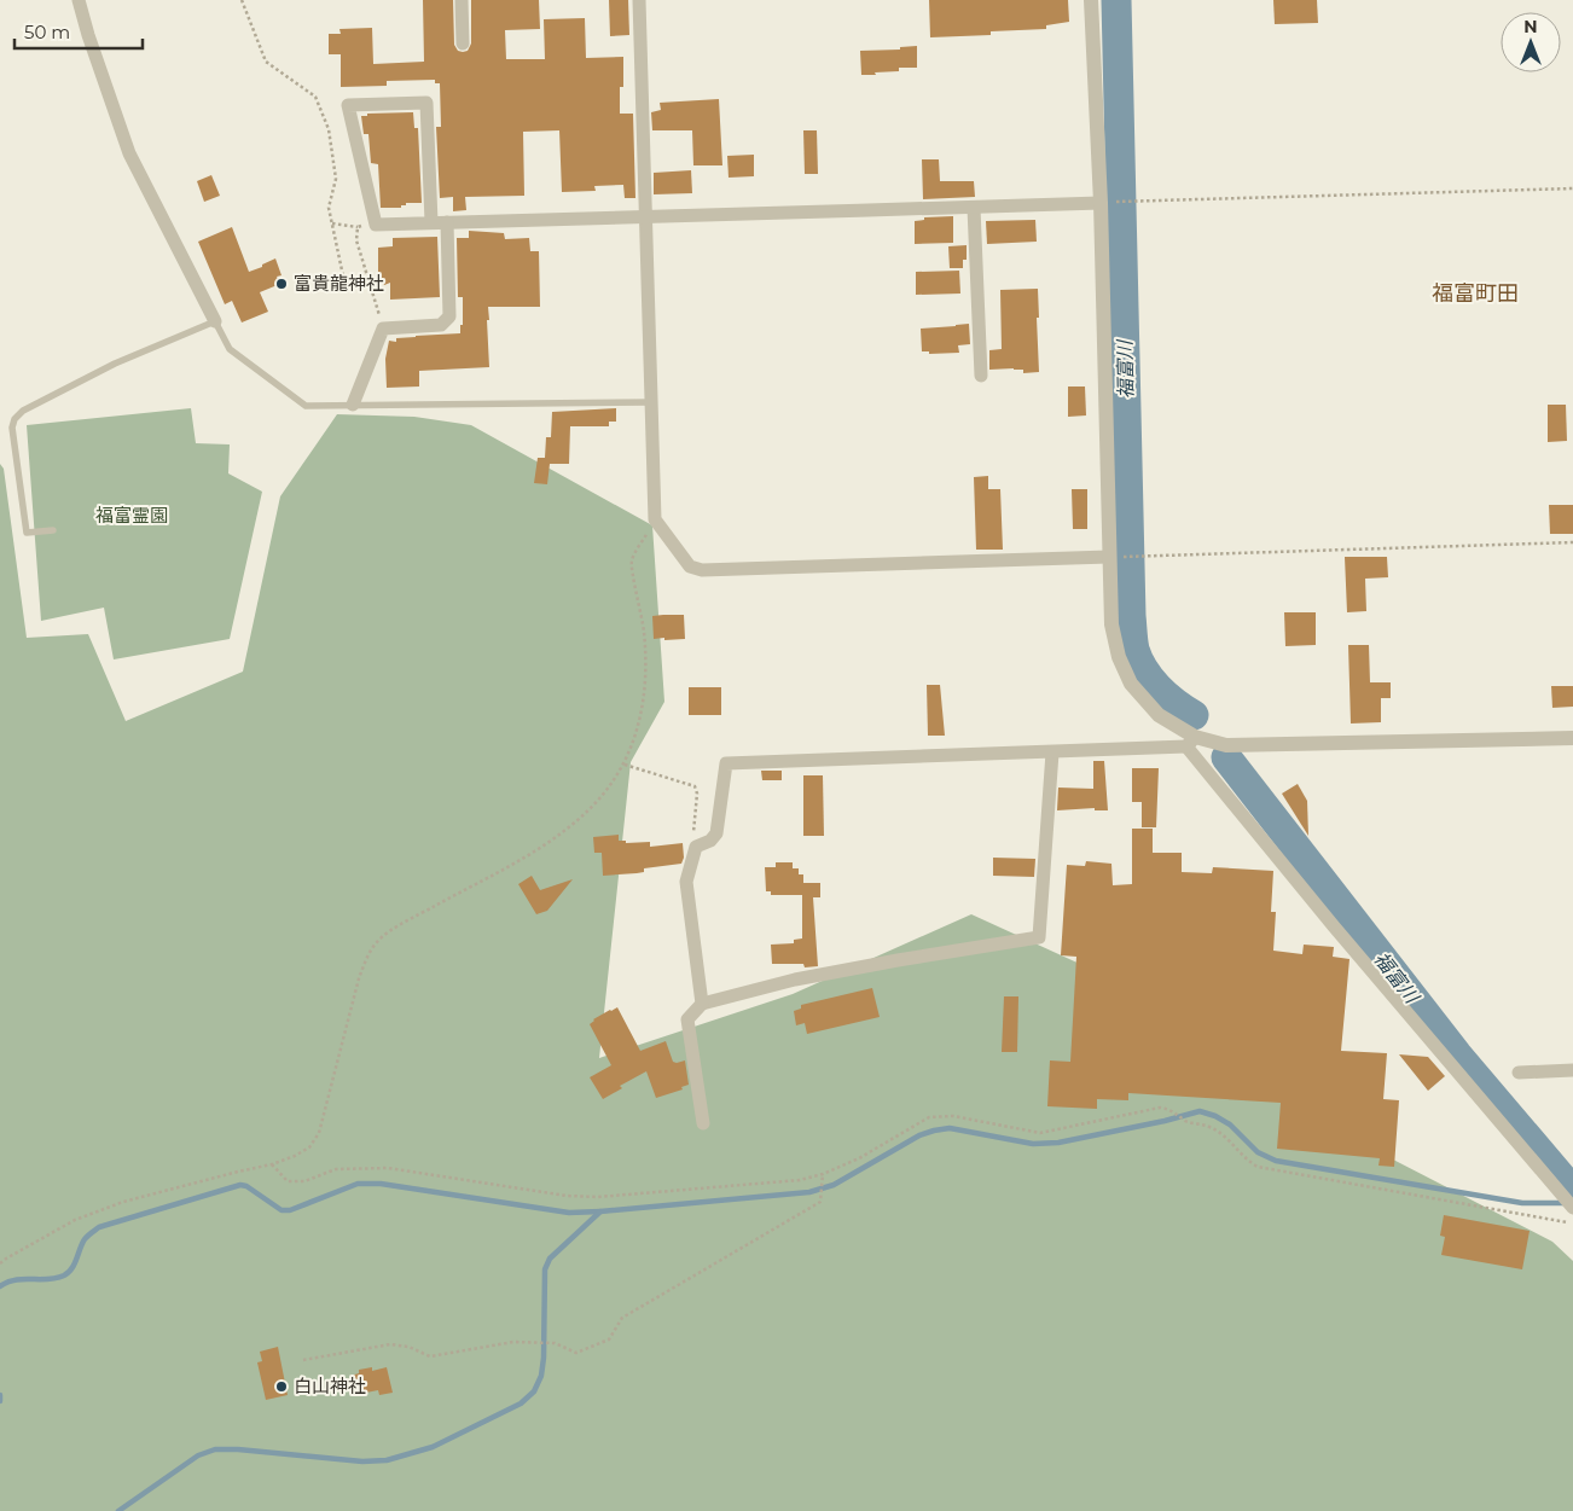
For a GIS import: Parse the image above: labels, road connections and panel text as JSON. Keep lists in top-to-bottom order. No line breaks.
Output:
{"districts":["福富町田"],"water":["福富川"],"parks":["福富霊園"],"places":["富貴龍神社","白山神社"],"scale_bar":"50 m","north":"top"}
